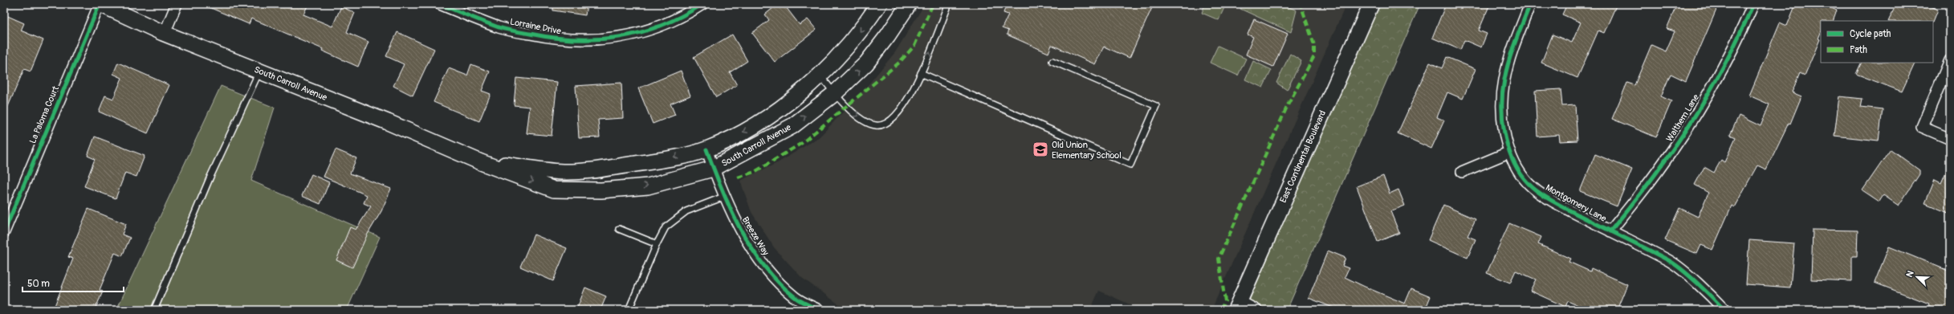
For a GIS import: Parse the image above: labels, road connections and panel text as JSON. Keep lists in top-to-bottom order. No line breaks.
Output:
{"streets":{"main road":["South Carroll Avenue","East Continental Boulevard"],"street":["Lorraine Drive","La Paloma Court","Walthem Lane","Montgomery Lane","Breeze Way"]},"crossings":[["South Carroll Avenue","La Paloma Court"],["South Carroll Avenue","Breeze Way"],["Walthem Lane","Montgomery Lane"]],"places":{"school or university":["Old Union Elementary School"]},"legend":["Cycle path","Path"],"scale_bar":"50 m","north":"top left"}
